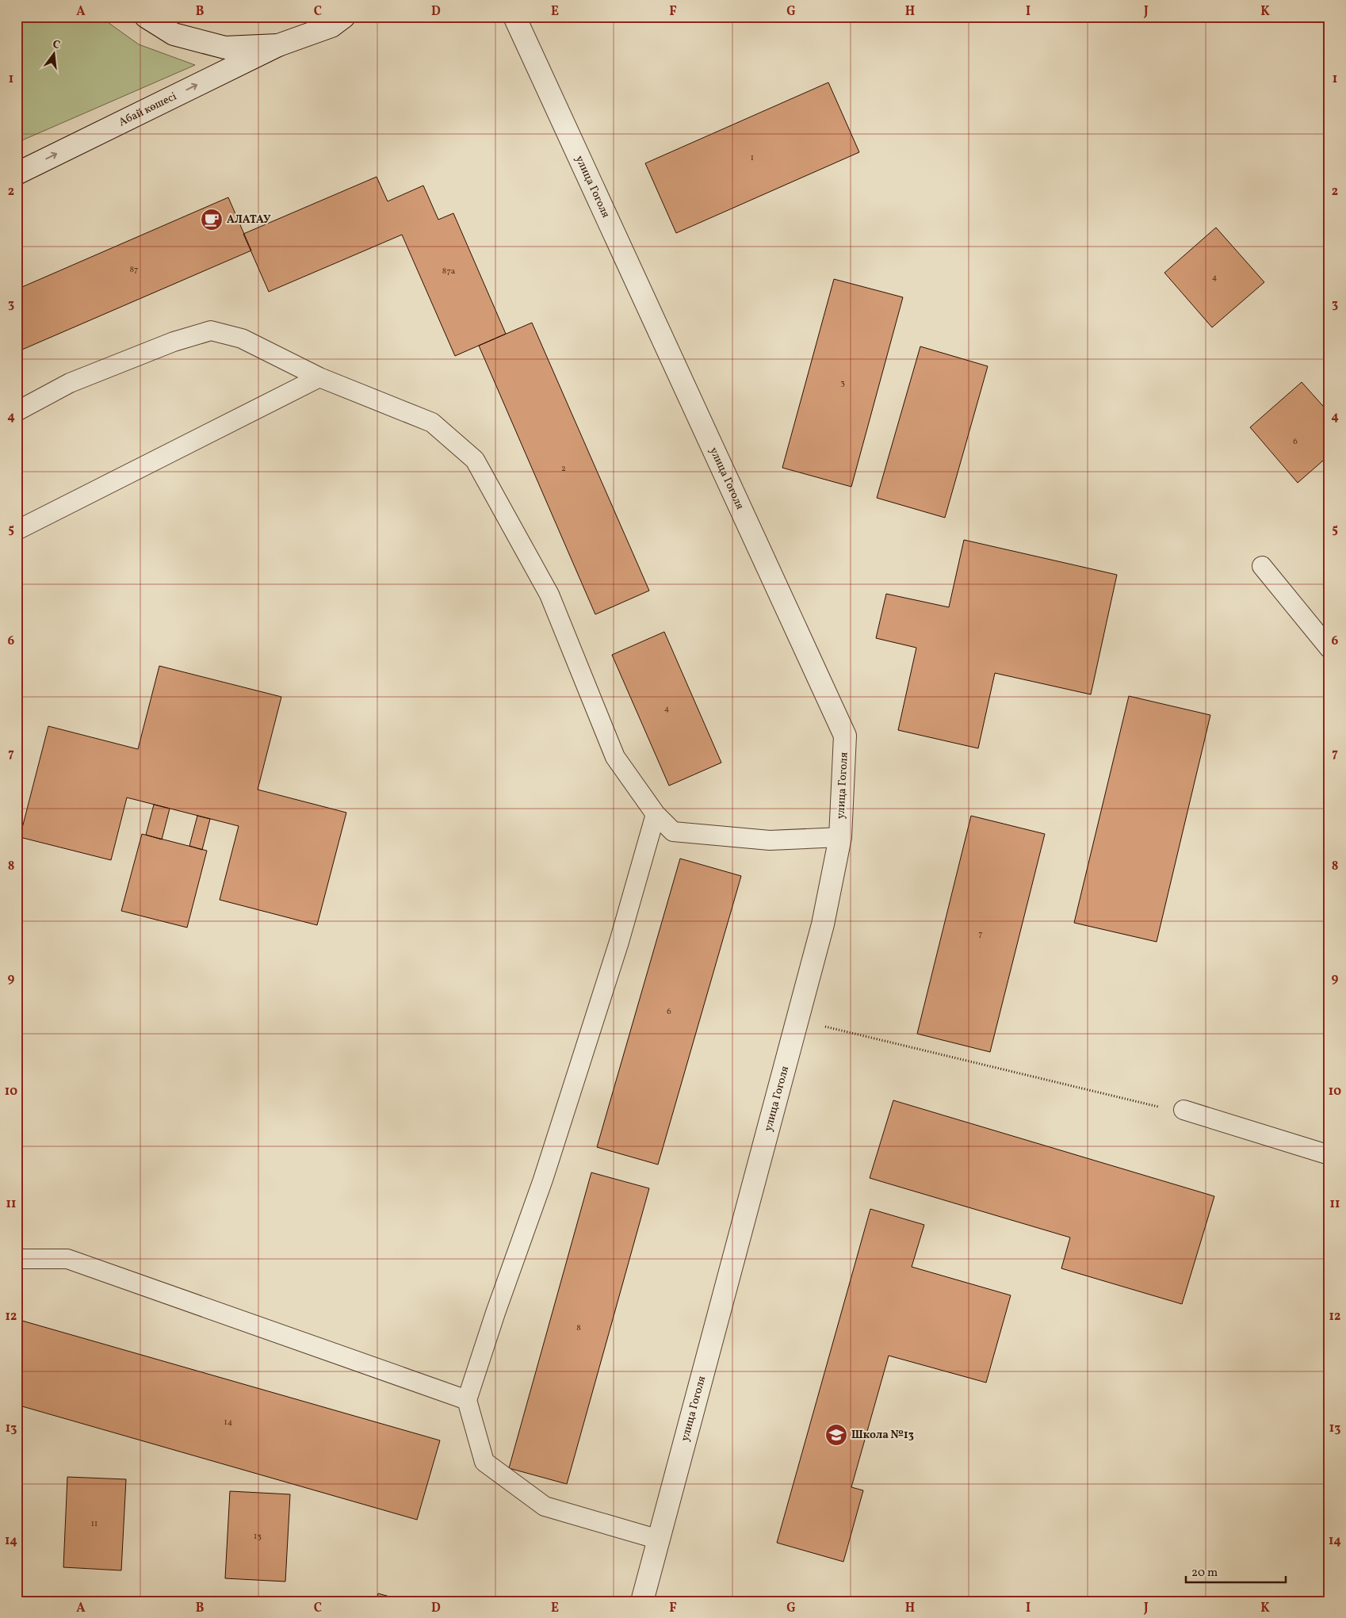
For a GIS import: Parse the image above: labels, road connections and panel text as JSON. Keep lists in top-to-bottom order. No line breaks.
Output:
{"streets":{"street":["Абай көшесі","улица Гоголя"]},"one_way":["Абай көшесі"],"places":{"cafe":["АЛАТАУ"],"school or university":["Школа №13"]},"house_numbers":["1","87","87а","4","3","6","2","4","7","6","8","14","11","13"],"scale_bar":"20 m","north":"top","grid":{"columns":["A","B","C","D","E","F","G","H","I","J","K"],"rows":["1","2","3","4","5","6","7","8","9","10","11","12","13","14"]}}
